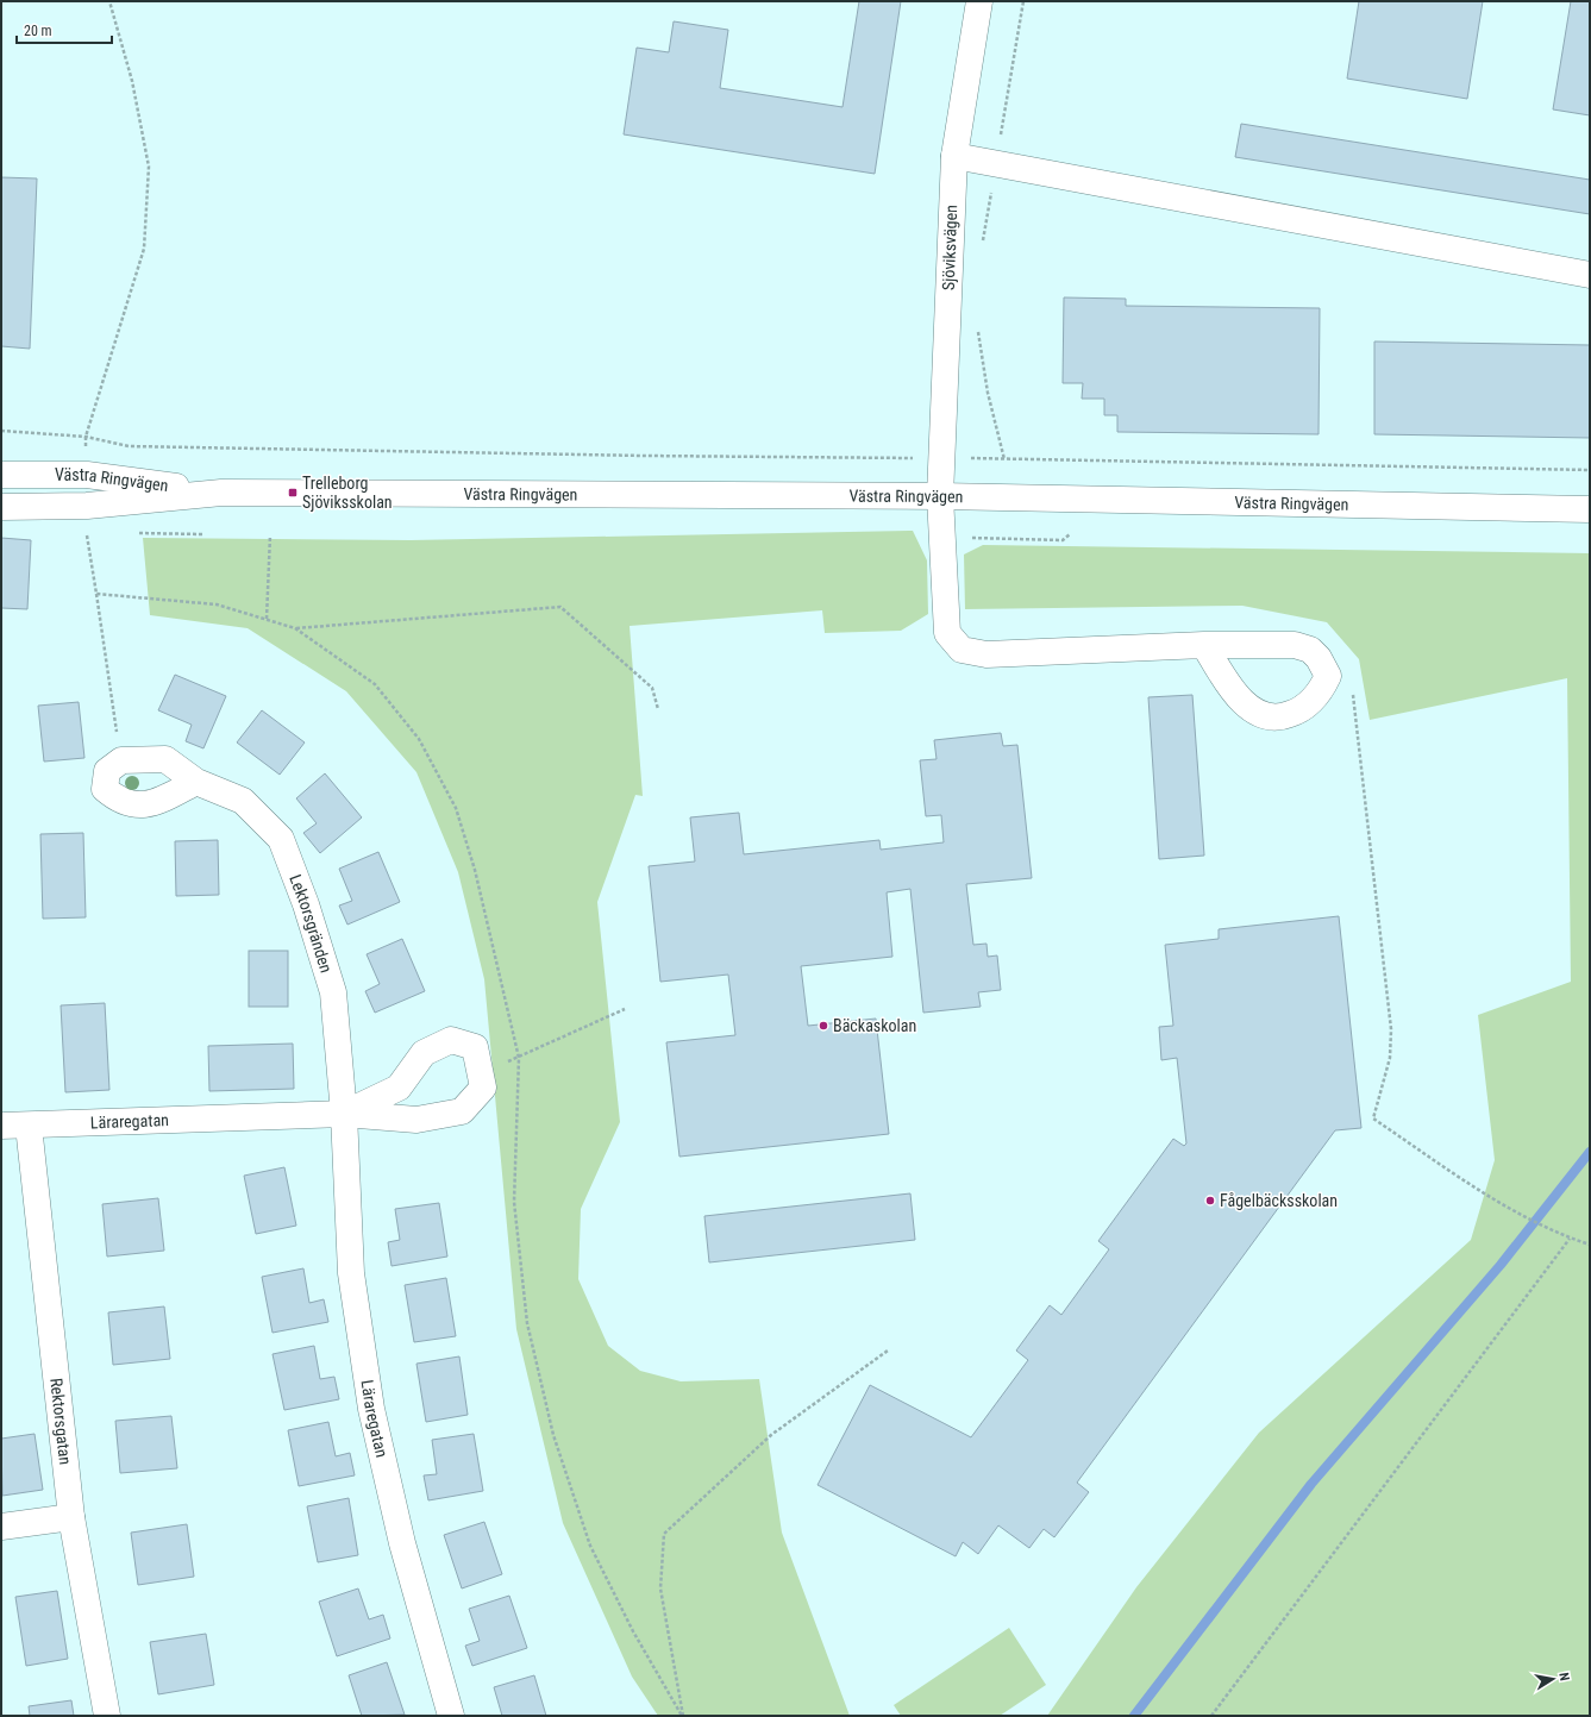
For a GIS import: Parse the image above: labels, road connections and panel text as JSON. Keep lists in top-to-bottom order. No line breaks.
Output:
{"streets":{"street":["Sjöviksvägen","Västra Ringvägen","Lektorsgränden","Läraregatan","Rektorsgatan"]},"crossings":[["Sjöviksvägen","Västra Ringvägen"],["Lektorsgränden","Läraregatan"],["Läraregatan","Rektorsgatan"]],"places":{"transit":["Trelleborg Sjöviksskolan"],"other":["Bäckaskolan","Fågelbäcksskolan"]},"scale_bar":"20 m","north":"right"}
